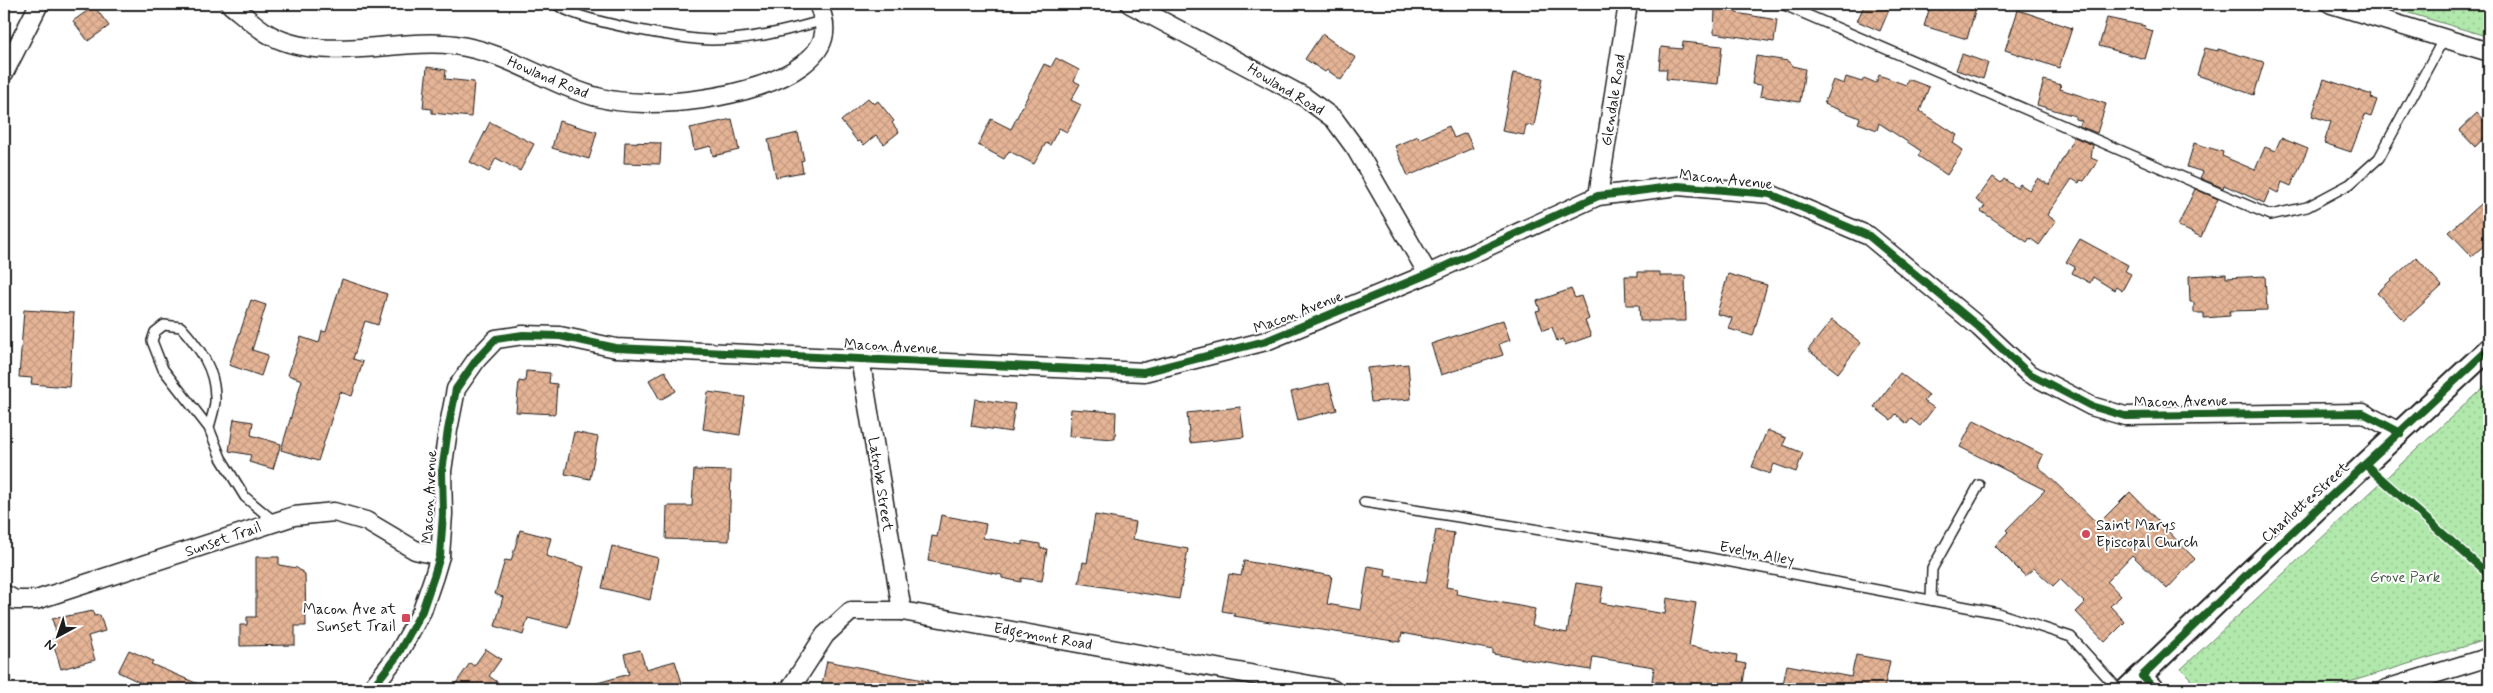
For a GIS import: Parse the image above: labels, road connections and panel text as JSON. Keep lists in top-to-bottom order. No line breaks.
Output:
{"streets":{"street":["Howland Road","Glendale Road","Macon Avenue","Latrobe Street","Charlotte Street","Sunset Trail","Edgemont Road"],"lane":["Evelyn Alley"]},"crossings":[["Howland Road","Macon Avenue"],["Glendale Road","Macon Avenue"],["Macon Avenue","Latrobe Street"],["Macon Avenue","Charlotte Street"],["Macon Avenue","Sunset Trail"],["Latrobe Street","Edgemont Road"]],"parks":["Grove Park"],"places":{"other":["Saint Marys Episcopal Church"],"transit":["Macon Ave at Sunset Trail"]},"north":"bottom left"}
